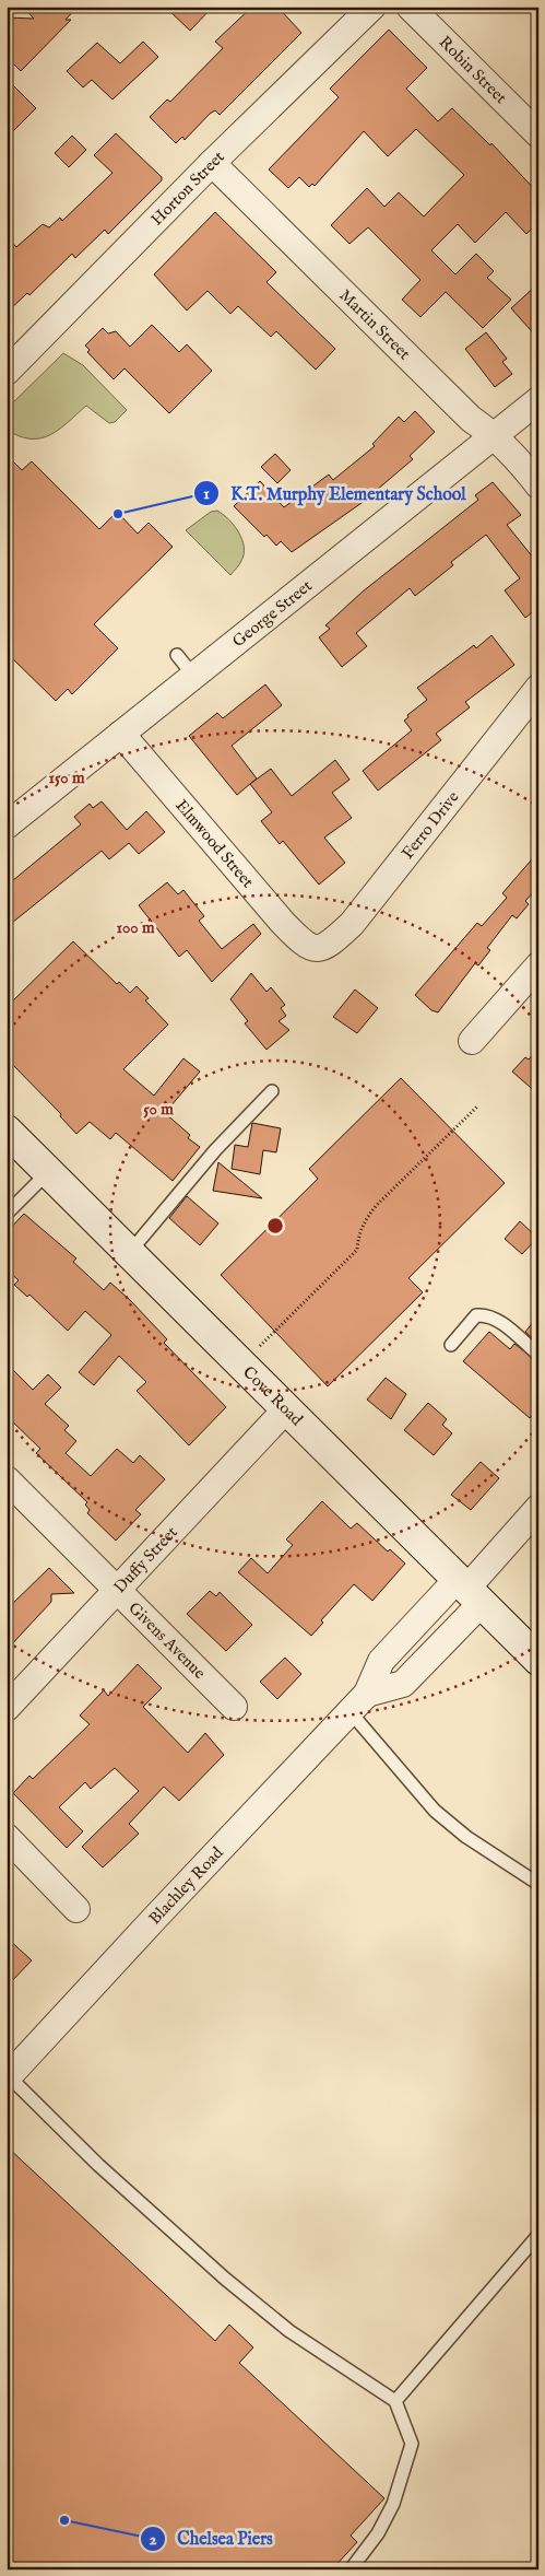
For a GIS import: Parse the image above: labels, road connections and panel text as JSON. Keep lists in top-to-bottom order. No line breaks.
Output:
{"streets":{"main road":["Cove Road"],"street":["Robin Street","Horton Street","Martin Street","George Street","Ferro Drive","Elmwood Street","Duffy Street","Givens Avenue","Blachley Road"]},"crossings":[["Horton Street","Martin Street"],["Martin Street","George Street"],["George Street","Elmwood Street"],["Ferro Drive","Elmwood Street"],["Cove Road","Duffy Street"],["Duffy Street","Givens Avenue"]],"places":["K.T. Murphy Elementary School","Chelsea Piers"],"rings":["150 m","100 m","50 m"]}
